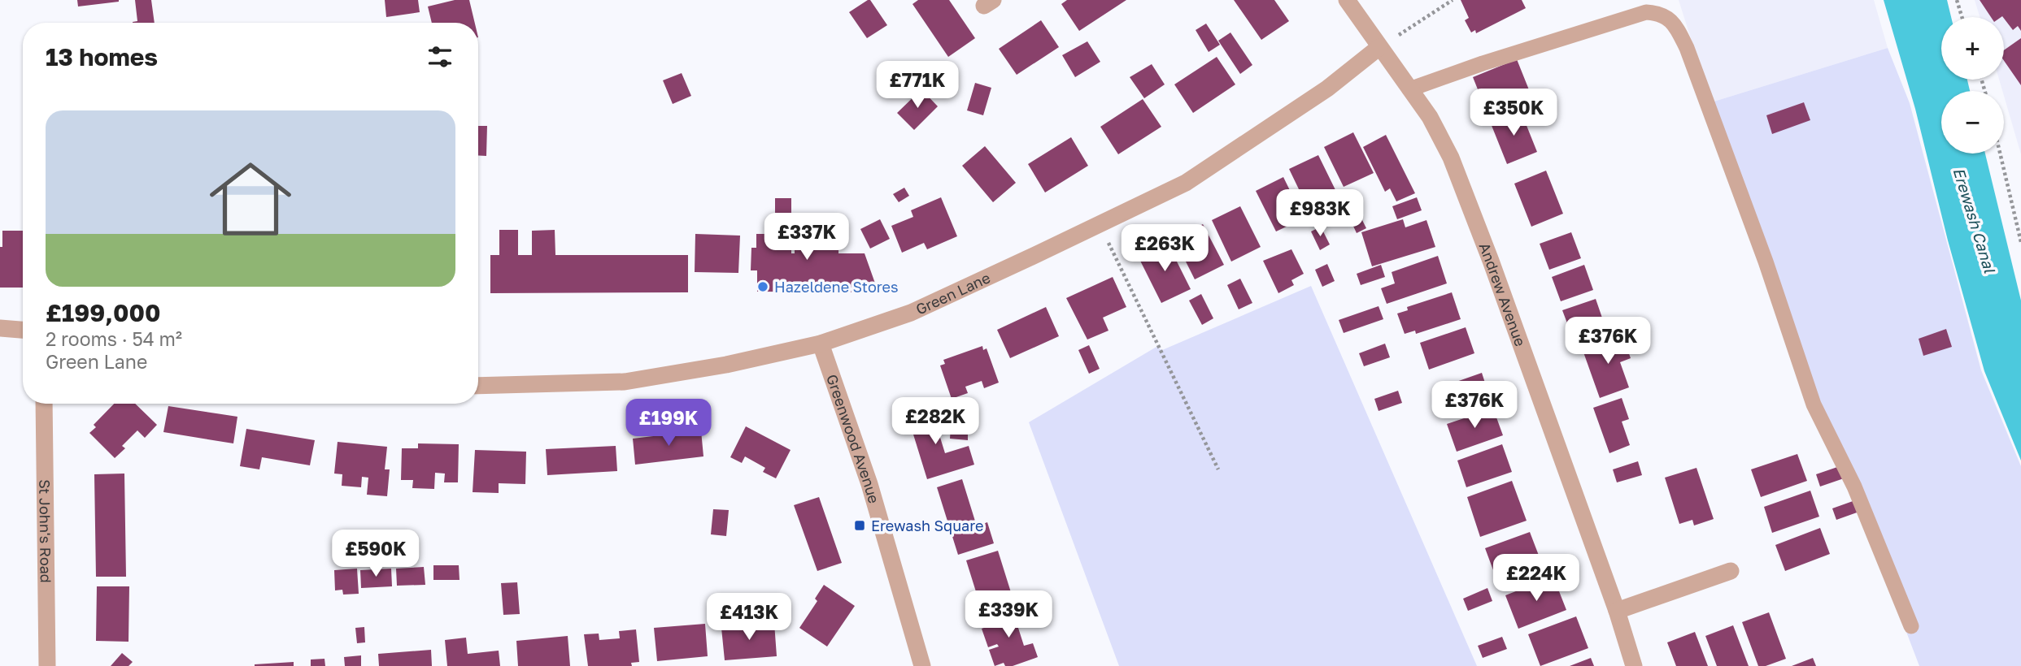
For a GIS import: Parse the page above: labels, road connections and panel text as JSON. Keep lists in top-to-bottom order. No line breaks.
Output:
{"streets":{"street":["Green Lane","Andrew Avenue","Greenwood Avenue","St John's Road"]},"crossings":[["Green Lane","Andrew Avenue"],["Green Lane","Greenwood Avenue"]],"water":["Erewash Canal"],"places":{"other":["Hazeldene Stores"],"transit":["Erewash Square"]},"page":{"map_buttons":["+","−"],"heading":"13 homes","price":["£771K","£350K","£983K","£337K","£263K","£376K","£376K","£282K","£199K","£590K","£224K","£339K","£413K"],"list":[{"name":"£199,000","note":"2 rooms · 54 m² · Green Lane"}]}}
